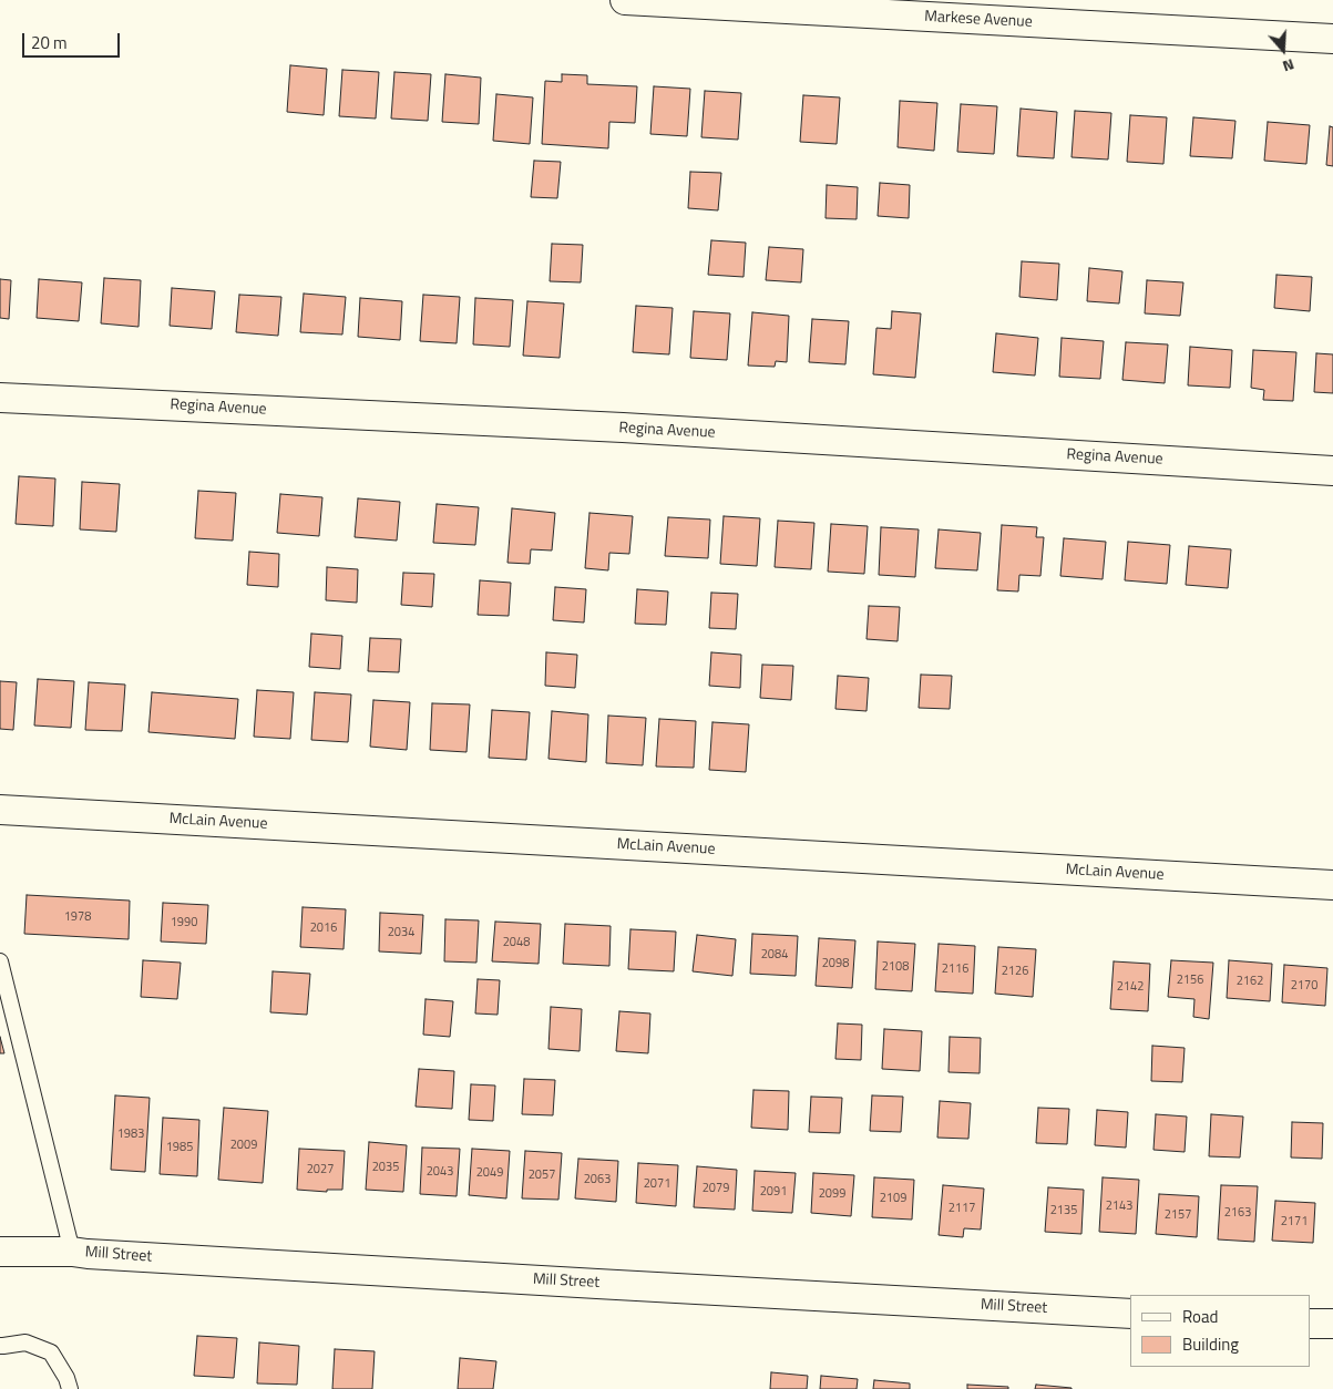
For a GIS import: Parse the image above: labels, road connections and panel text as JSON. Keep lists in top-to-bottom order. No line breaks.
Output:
{"streets":{"street":["Markese Avenue","Regina Avenue","McLain Avenue","Mill Street"]},"house_numbers":["1978","1990","2016","2034","2048","2084","2098","2108","2116","2126","2156","2162","2170","2142","1983","2009","1985","2035","2027","2043","2049","2057","2063","2071","2079","2091","2099","2109","2143","2117","2135","2163","2157","2171"],"legend":["Road","Building"],"scale_bar":"20 m","north":"bottom"}
